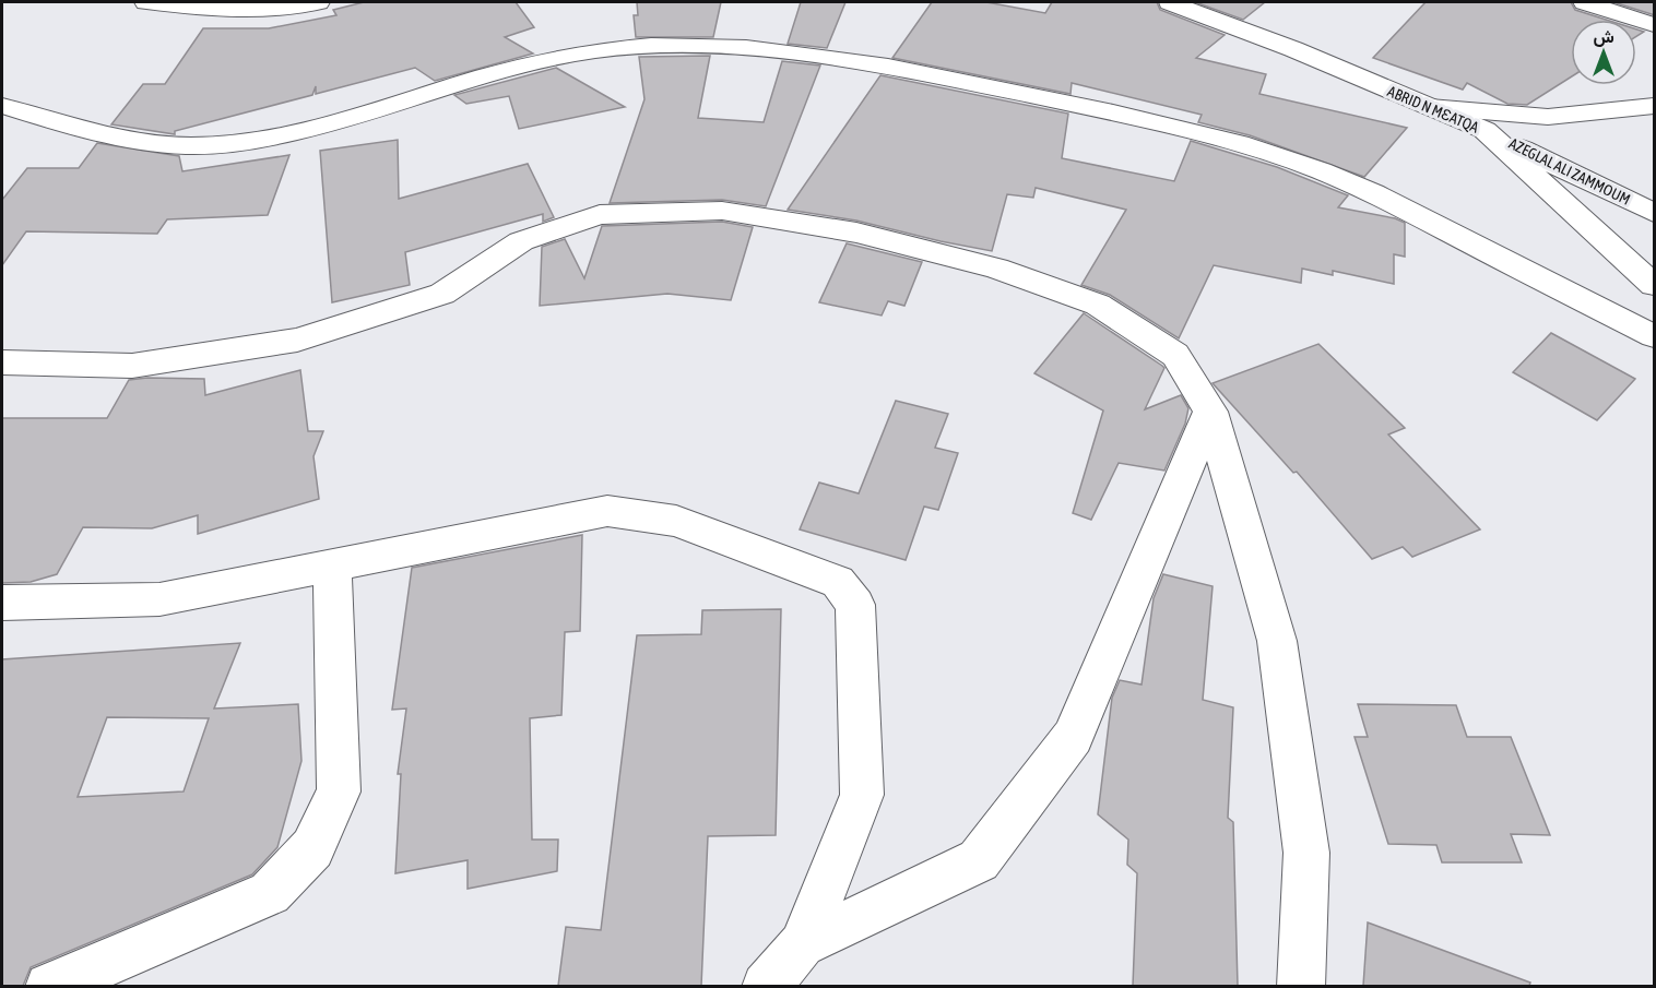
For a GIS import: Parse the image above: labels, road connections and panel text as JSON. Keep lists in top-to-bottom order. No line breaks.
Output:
{"streets":{"street":["ABRID N MƐATQA","AZEGLAL ALI ZAMMOUM"]},"crossings":[["ABRID N MƐATQA","AZEGLAL ALI ZAMMOUM"]],"north":"top"}
